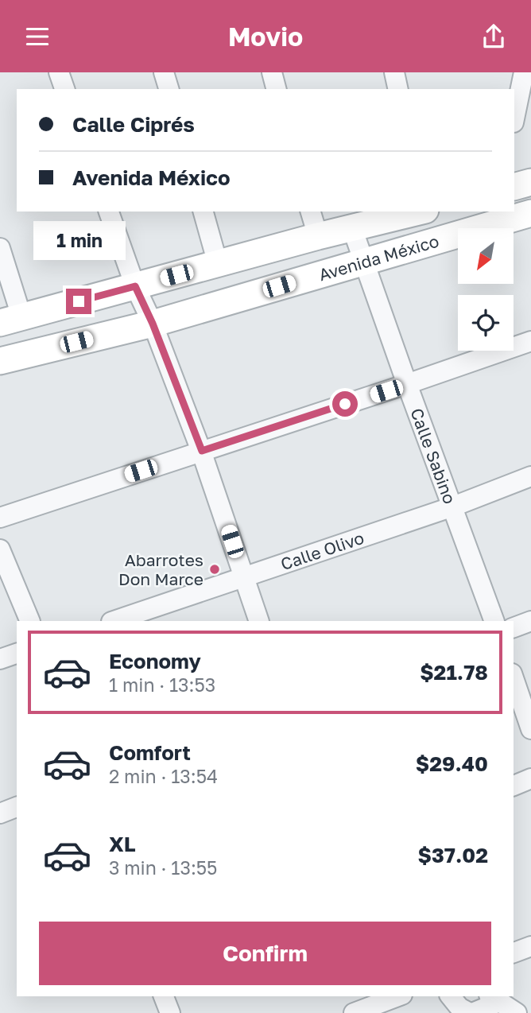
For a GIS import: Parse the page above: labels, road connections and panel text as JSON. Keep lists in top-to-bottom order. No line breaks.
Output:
{"streets":{"street":["Avenida México","Calle Sabino","Calle Olivo"]},"crossings":[["Avenida México","Calle Sabino"],["Calle Sabino","Calle Olivo"]],"places":["Abarrotes Don Marce"],"north":"bottom left","page":{"header":"Movio","banner":["Calle Ciprés","Avenida México"],"bubble":"1 min","list":[{"name":"Economy","note":"1 min · 13:53","value":"$21.78"},{"name":"Comfort","note":"2 min · 13:54","value":"$29.40"},{"name":"XL","note":"3 min · 13:55","value":"$37.02"}],"buttons":"Confirm"}}
